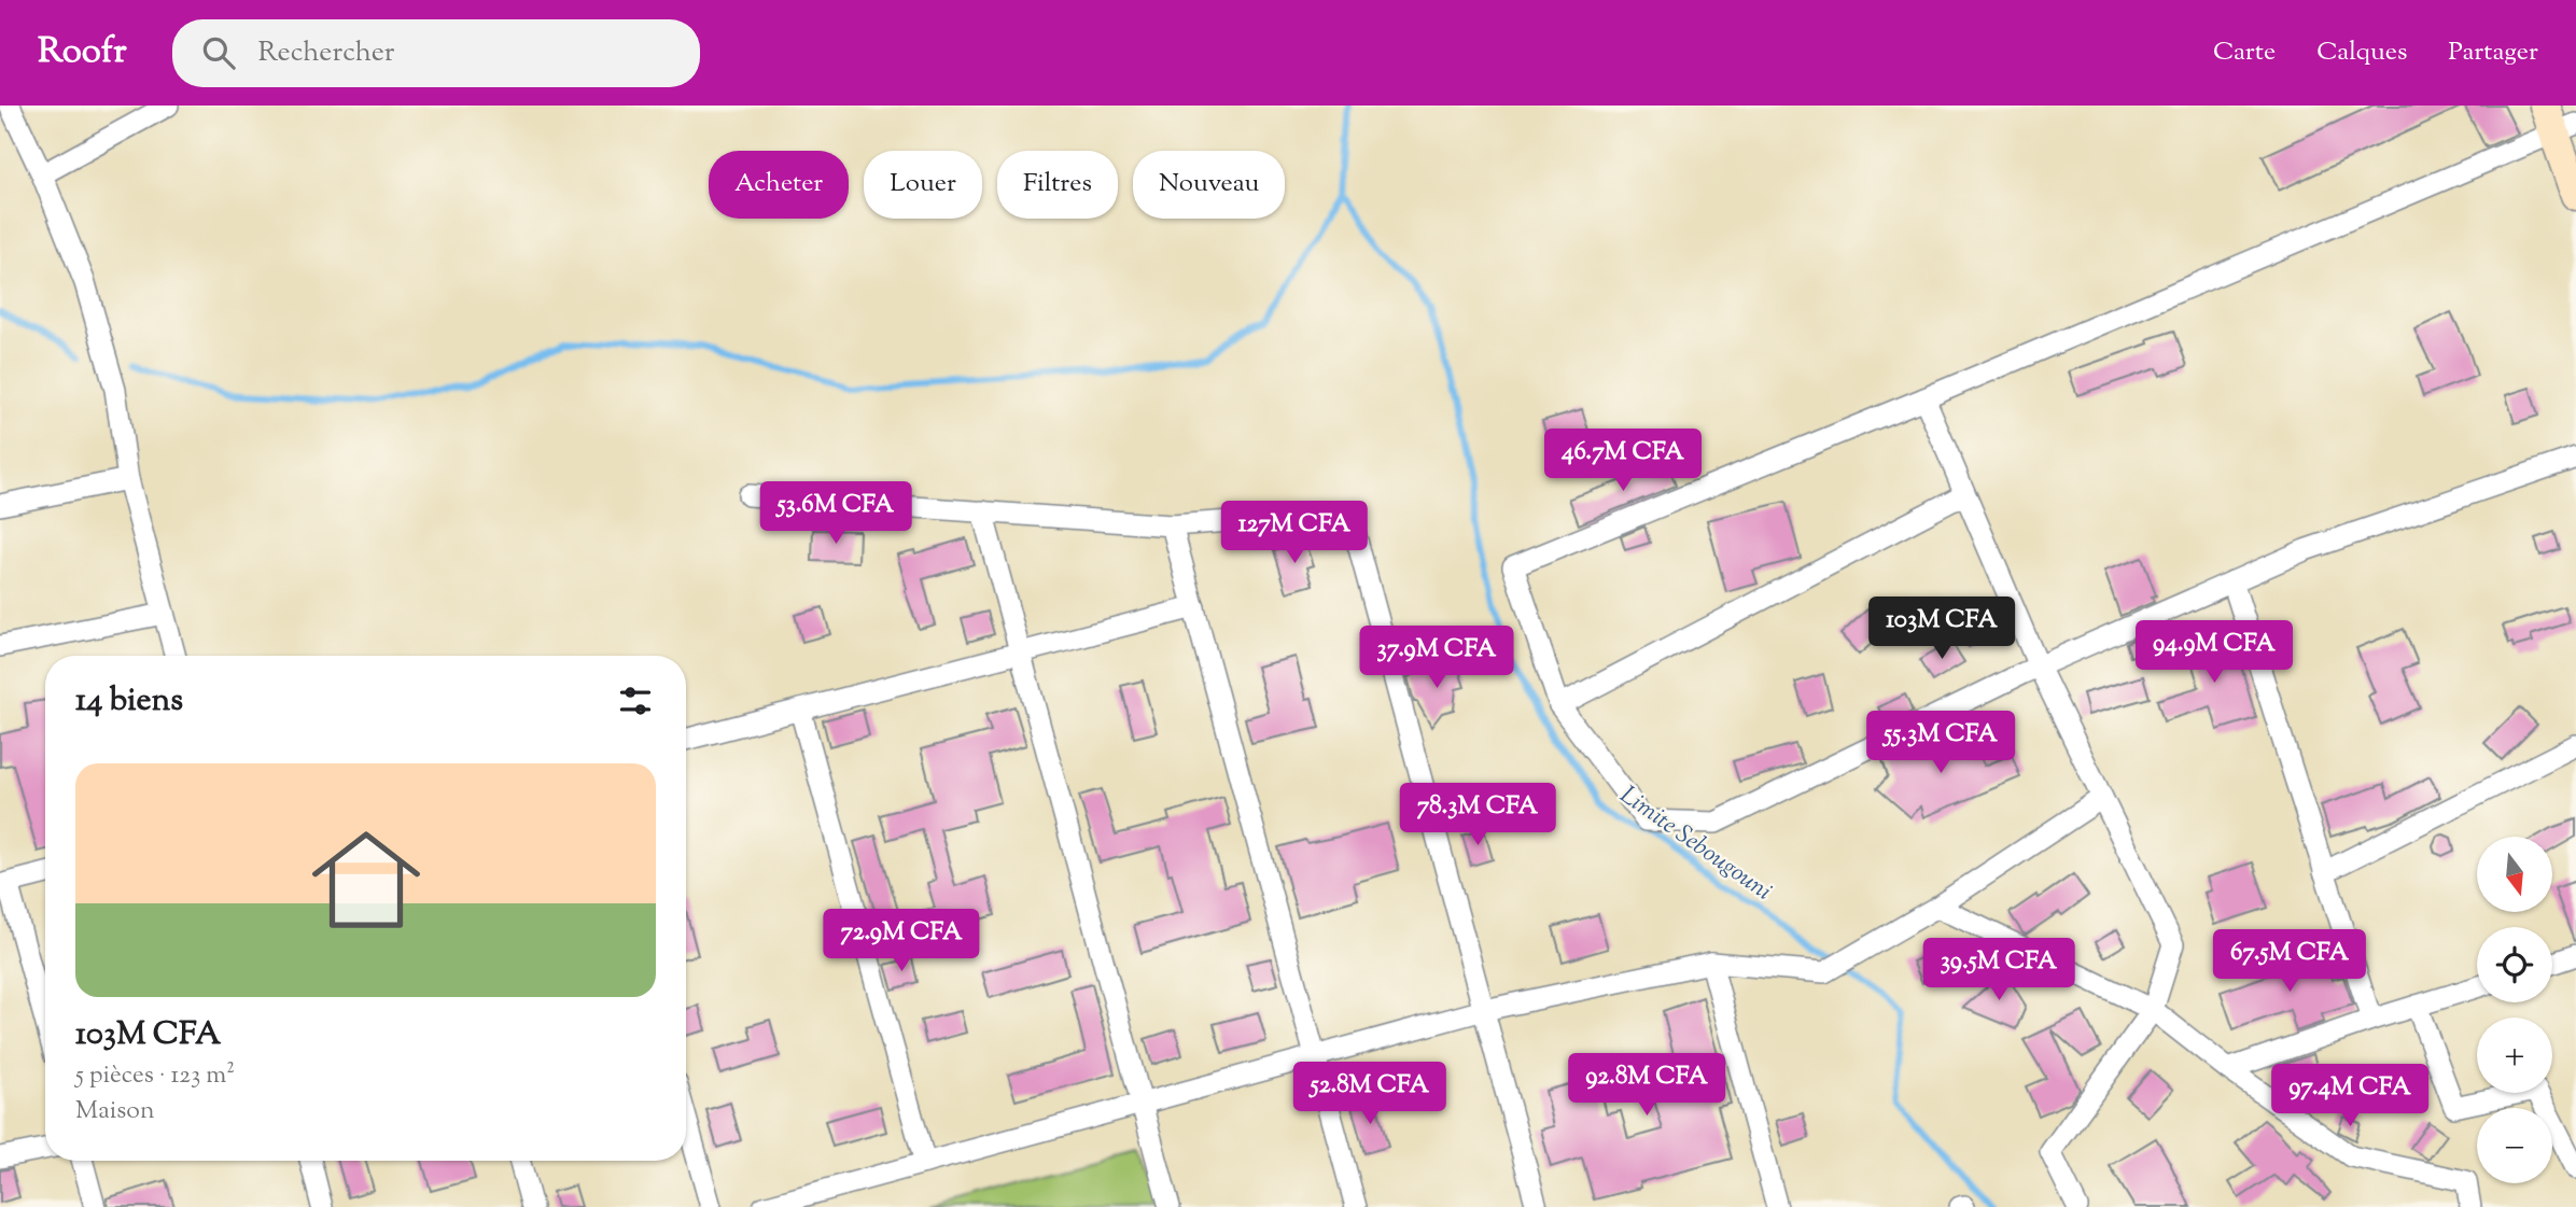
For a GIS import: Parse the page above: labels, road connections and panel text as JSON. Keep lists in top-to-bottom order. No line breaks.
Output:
{"water":["Limite Sebougouni"],"north":"bottom","page":{"header":"Roofr","search":"Rechercher","nav":["Carte","Calques","Partager"],"chip":["Acheter","Louer","Filtres","Nouveau"],"price":["46.7M CFA","53.6M CFA","127M CFA","103M CFA","94.9M CFA","37.9M CFA","55.3M CFA","78.3M CFA","72.9M CFA","67.5M CFA","39.5M CFA","92.8M CFA","52.8M CFA","97.4M CFA"],"heading":"14 biens","list":[{"name":"103M CFA","note":"5 pièces · 123 m² · Maison"}],"map_buttons":["+","−"]}}
